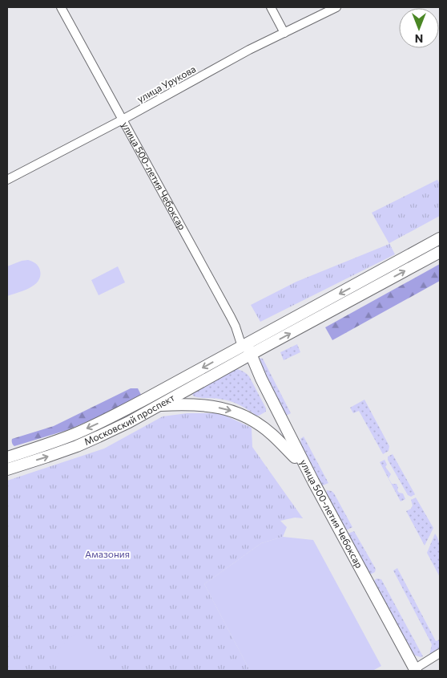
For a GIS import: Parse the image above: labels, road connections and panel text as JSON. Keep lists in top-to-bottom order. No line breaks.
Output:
{"streets":{"main road":["улица 500-летия Чебоксар","Московский проспект"],"street":["улица Урукова"]},"crossings":[["улица Урукова","улица 500-летия Чебоксар"],["улица 500-летия Чебоксар","Московский проспект"]],"parks":["Амазония"],"north":"bottom"}
